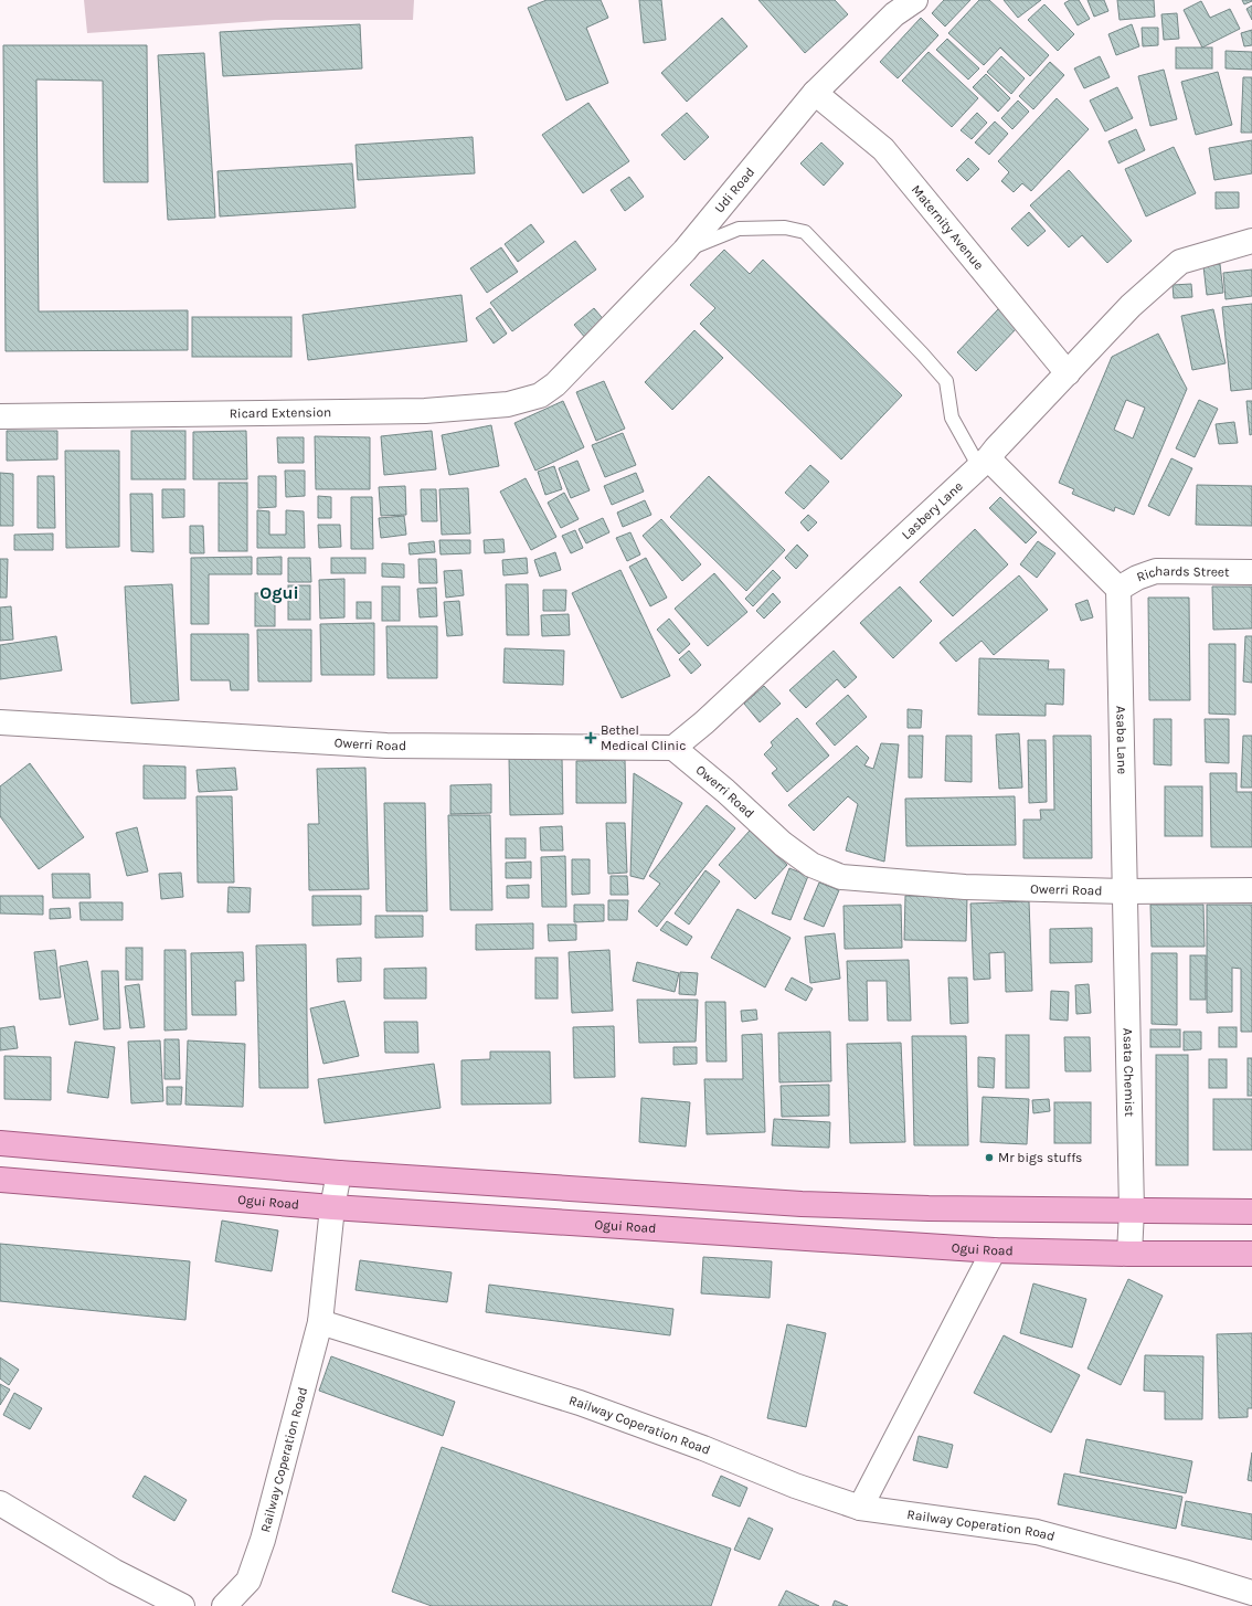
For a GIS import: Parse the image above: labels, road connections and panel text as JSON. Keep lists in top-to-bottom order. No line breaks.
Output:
{"streets":{"main road":["Ogui Road"],"street":["Udi Road","Maternity Avenue","Ricard Extension","Lasbery Lane","Richards Street","Asaba Lane","Owerri Road","Asata Chemist","Railway Coperation Road"]},"crossings":[["Udi Road","Maternity Avenue"],["Udi Road","Ricard Extension"],["Maternity Avenue","Lasbery Lane"],["Lasbery Lane","Owerri Road"],["Richards Street","Asaba Lane"],["Asaba Lane","Owerri Road"],["Asaba Lane","Asata Chemist"],["Owerri Road","Asata Chemist"],["Asata Chemist","Ogui Road"]],"districts":["Ogui"],"places":{"health":["Bethel Medical Clinic"],"other":["Mr bigs stuffs"]}}
